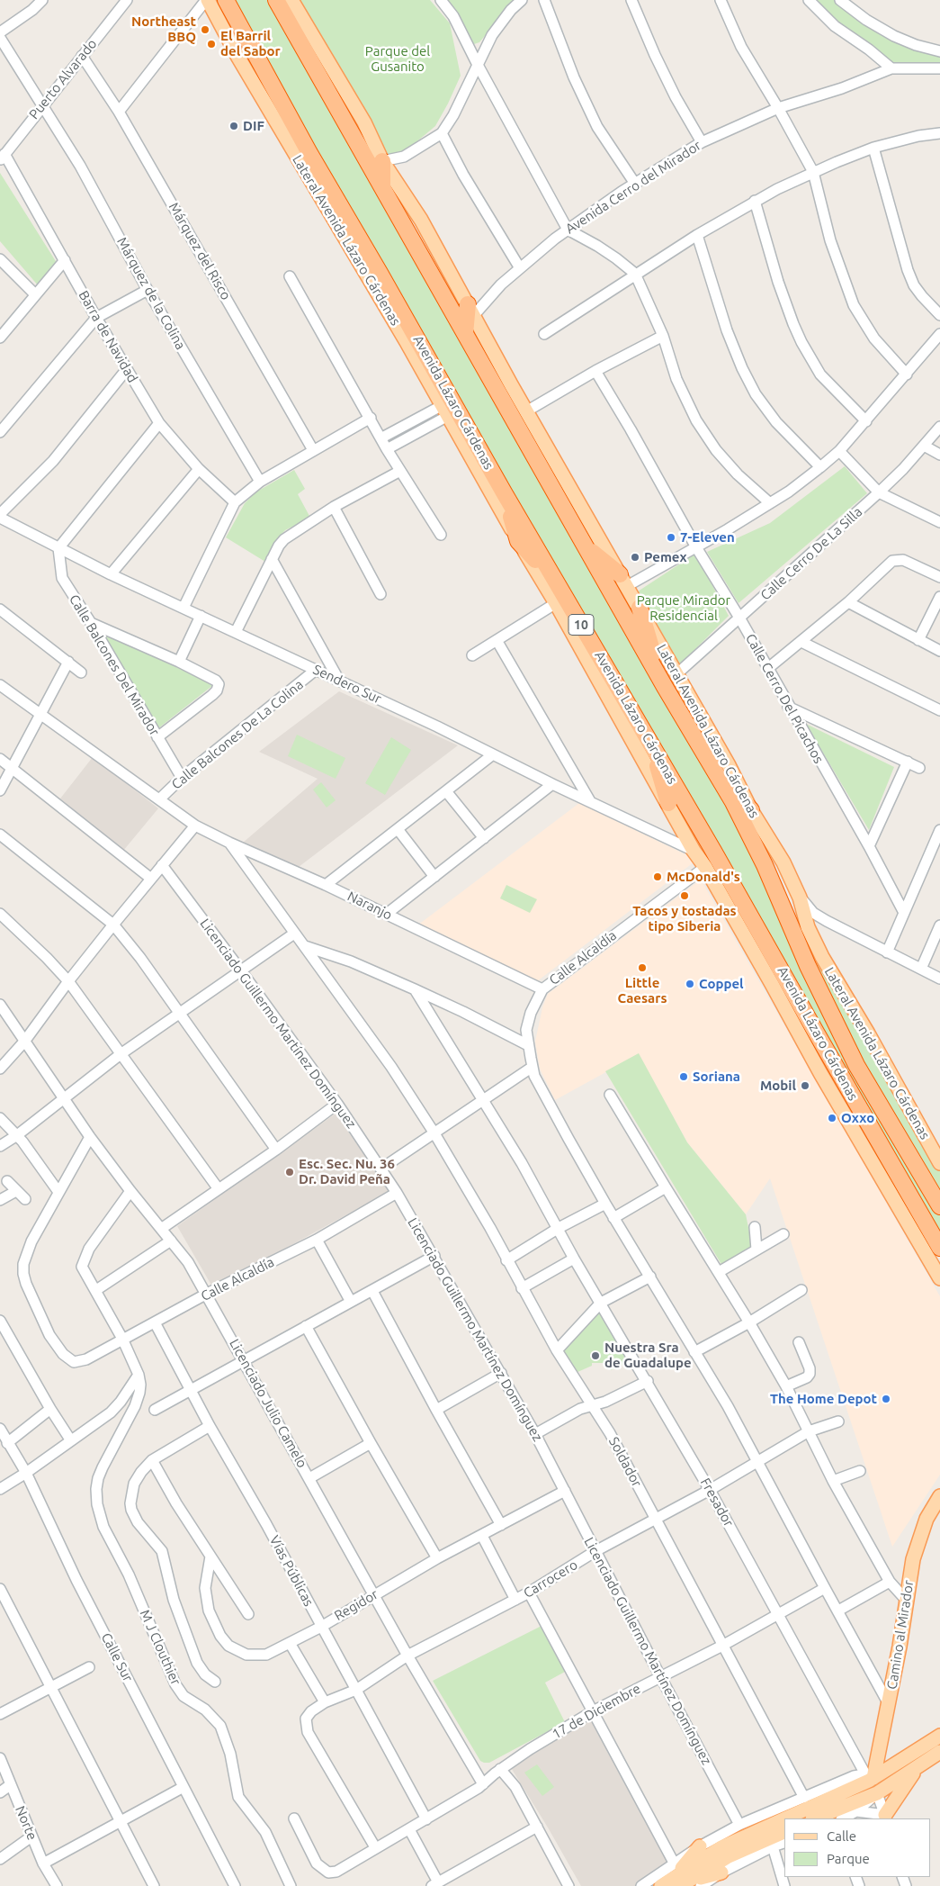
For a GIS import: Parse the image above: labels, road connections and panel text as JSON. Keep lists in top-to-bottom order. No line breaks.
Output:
{"streets":{"highway":["Avenida Lázaro Cárdenas","10"],"main road":["Lateral Avenida Lázaro Cárdenas","Camino al Mirador"],"street":["Puerto Alvarado","Avenida Cerro del Mirador","Márquez del Risco","Márquez de la Colina","Barra de Navidad","Calle Cerro De La Silla","Calle Balcones Del Mirador","Sendero Sur","Calle Cerro Del Picachos","Calle Balcones De La Colina","Naranjo","Calle Alcaldía","Licenciado Guillermo Martínez Domínguez","Licenciado Julio Camelo","Soldador","Fresador","Vías Públicas","Carrocero","Regidor","M J Clouthier","Calle Sur","17 de Diciembre","Norte"]},"crossings":[["Puerto Alvarado","Márquez del Risco"],["Puerto Alvarado","Márquez de la Colina"],["Puerto Alvarado","Barra de Navidad"],["Avenida Cerro del Mirador","Lateral Avenida Lázaro Cárdenas"],["Lateral Avenida Lázaro Cárdenas","Calle Cerro De La Silla"],["Calle Cerro De La Silla","Calle Cerro Del Picachos"],["Calle Balcones Del Mirador","Sendero Sur"],["Calle Balcones Del Mirador","Calle Balcones De La Colina"],["Sendero Sur","Calle Balcones De La Colina"],["Calle Balcones De La Colina","Naranjo"],["Naranjo","Calle Alcaldía"],["Naranjo","Soldador"],["Calle Alcaldía","Licenciado Guillermo Martínez Domínguez"],["Calle Alcaldía","Licenciado Julio Camelo"],["Calle Alcaldía","Vías Públicas"],["Calle Alcaldía","Carrocero"],["Calle Alcaldía","Camino al Mirador"],["Calle Alcaldía","17 de Diciembre"],["Licenciado Guillermo Martínez Domínguez","Carrocero"],["Licenciado Guillermo Martínez Domínguez","Regidor"],["Licenciado Guillermo Martínez Domínguez","17 de Diciembre"],["Licenciado Julio Camelo","Carrocero"],["Licenciado Julio Camelo","Regidor"],["Licenciado Julio Camelo","17 de Diciembre"],["Soldador","Carrocero"],["Soldador","17 de Diciembre"],["Fresador","Carrocero"],["Fresador","Camino al Mirador"],["Fresador","17 de Diciembre"],["Vías Públicas","Carrocero"],["Vías Públicas","Regidor"],["Vías Públicas","17 de Diciembre"],["Carrocero","17 de Diciembre"]],"parks":["Parque del Gusanito","Parque Mirador Residencial"],"places":["Northeast BBQ","El Barril del Sabor","DIF","7-Eleven","Pemex","McDonald's","Tacos y tostadas tipo Siberia","Little Caesars","Coppel","Soriana","Mobil","Oxxo","Esc. Sec. Nu. 36 Dr. David Peña","Nuestra Sra de Guadalupe","The Home Depot"],"legend":["Calle","Parque"]}
